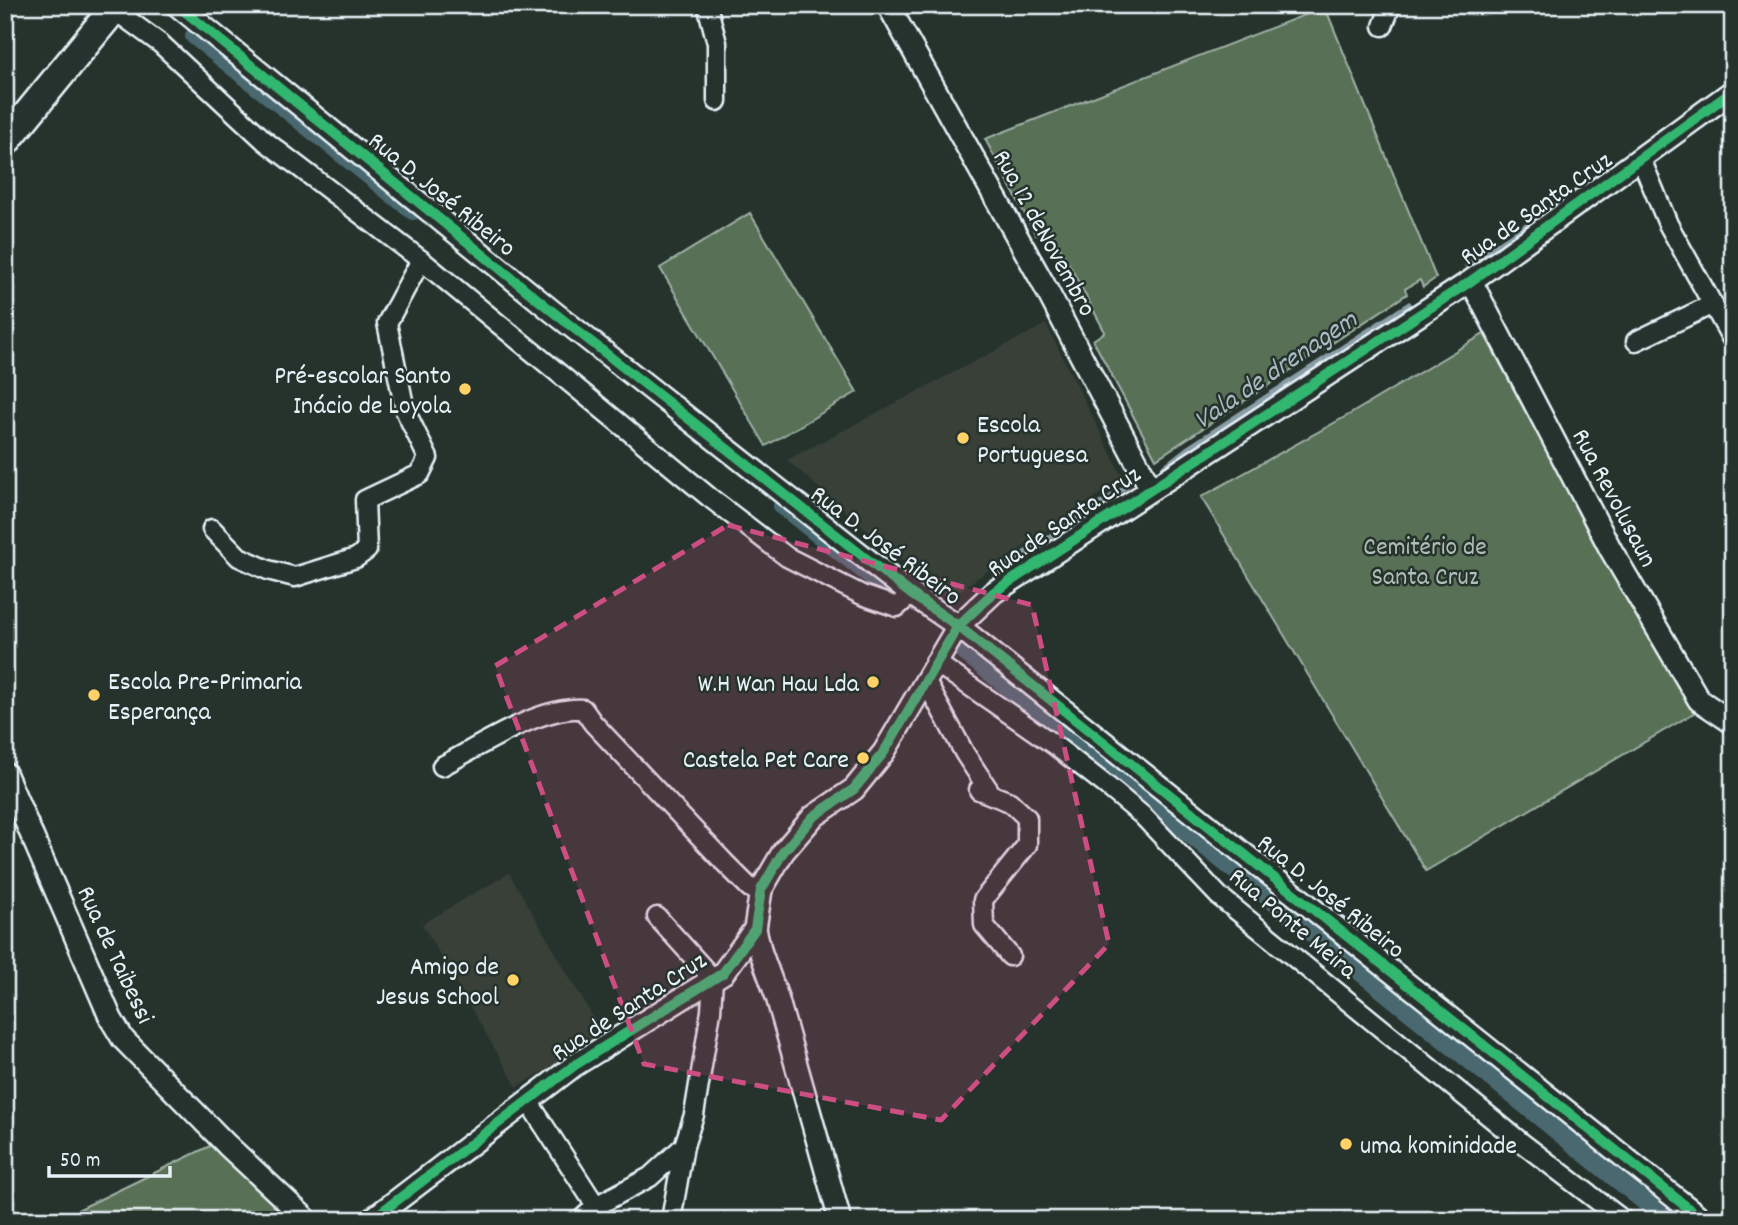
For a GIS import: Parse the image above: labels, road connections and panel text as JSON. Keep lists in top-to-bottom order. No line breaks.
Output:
{"streets":{"street":["Rua D. José Ribeiro","Rua de Santa Cruz","Rua 12 deNovembro","Rua Revolusaun","Rua Ponte Meira","Rua de Taibessi"]},"crossings":[["Rua D. José Ribeiro","Rua de Santa Cruz"],["Rua de Santa Cruz","Rua 12 deNovembro"],["Rua de Santa Cruz","Rua Revolusaun"],["Rua de Santa Cruz","Rua Ponte Meira"]],"water":["Vala de drenagem"],"parks":["Cemitério de Santa Cruz"],"places":["Pré-escolar Santo Inácio de Loyola","Escola Portuguesa","W.H Wan Hau Lda","Escola Pre-Primaria Esperança","Castela Pet Care","Amigo de Jesus School","uma kominidade"],"scale_bar":"50 m"}
